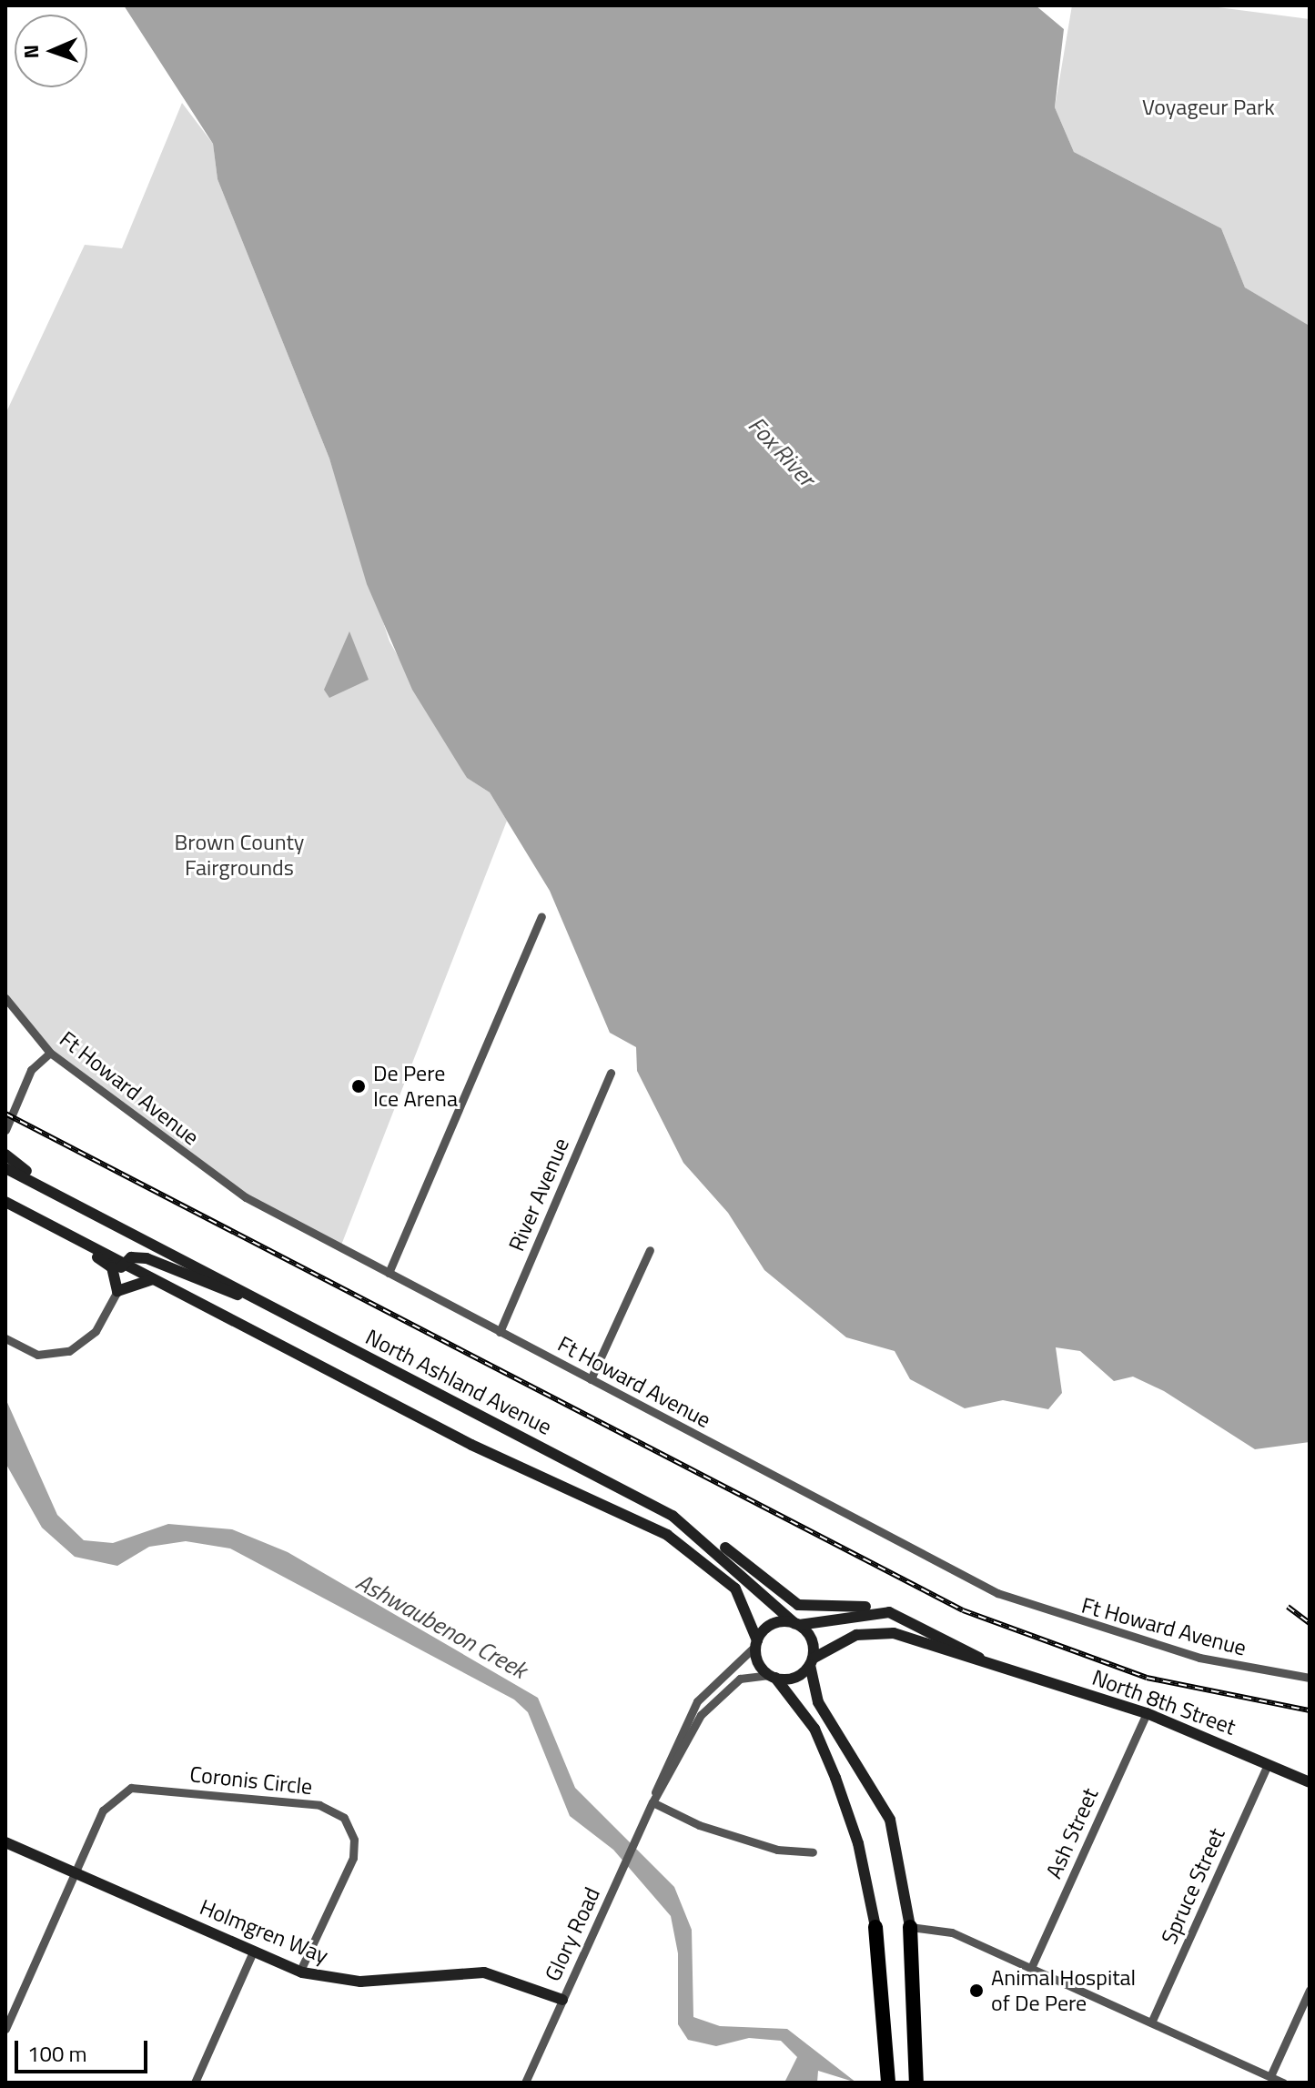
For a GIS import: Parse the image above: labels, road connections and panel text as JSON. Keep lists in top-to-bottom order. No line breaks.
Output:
{"streets":{"main road":["North Ashland Avenue","North 8th Street","Holmgren Way"],"street":["Ft Howard Avenue","River Avenue","Coronis Circle","Ash Street","Spruce Street","Glory Road"]},"crossings":[["Ft Howard Avenue","River Avenue"],["North Ashland Avenue","North 8th Street"],["North 8th Street","Ash Street"],["North 8th Street","Spruce Street"],["North 8th Street","Glory Road"],["Coronis Circle","Holmgren Way"],["Holmgren Way","Glory Road"]],"water":["Fox River","Ashwaubenon Creek"],"parks":["Voyageur Park","Brown County Fairgrounds"],"places":["De Pere Ice Arena","Animal Hospital of De Pere"],"scale_bar":"100 m","north":"left"}
